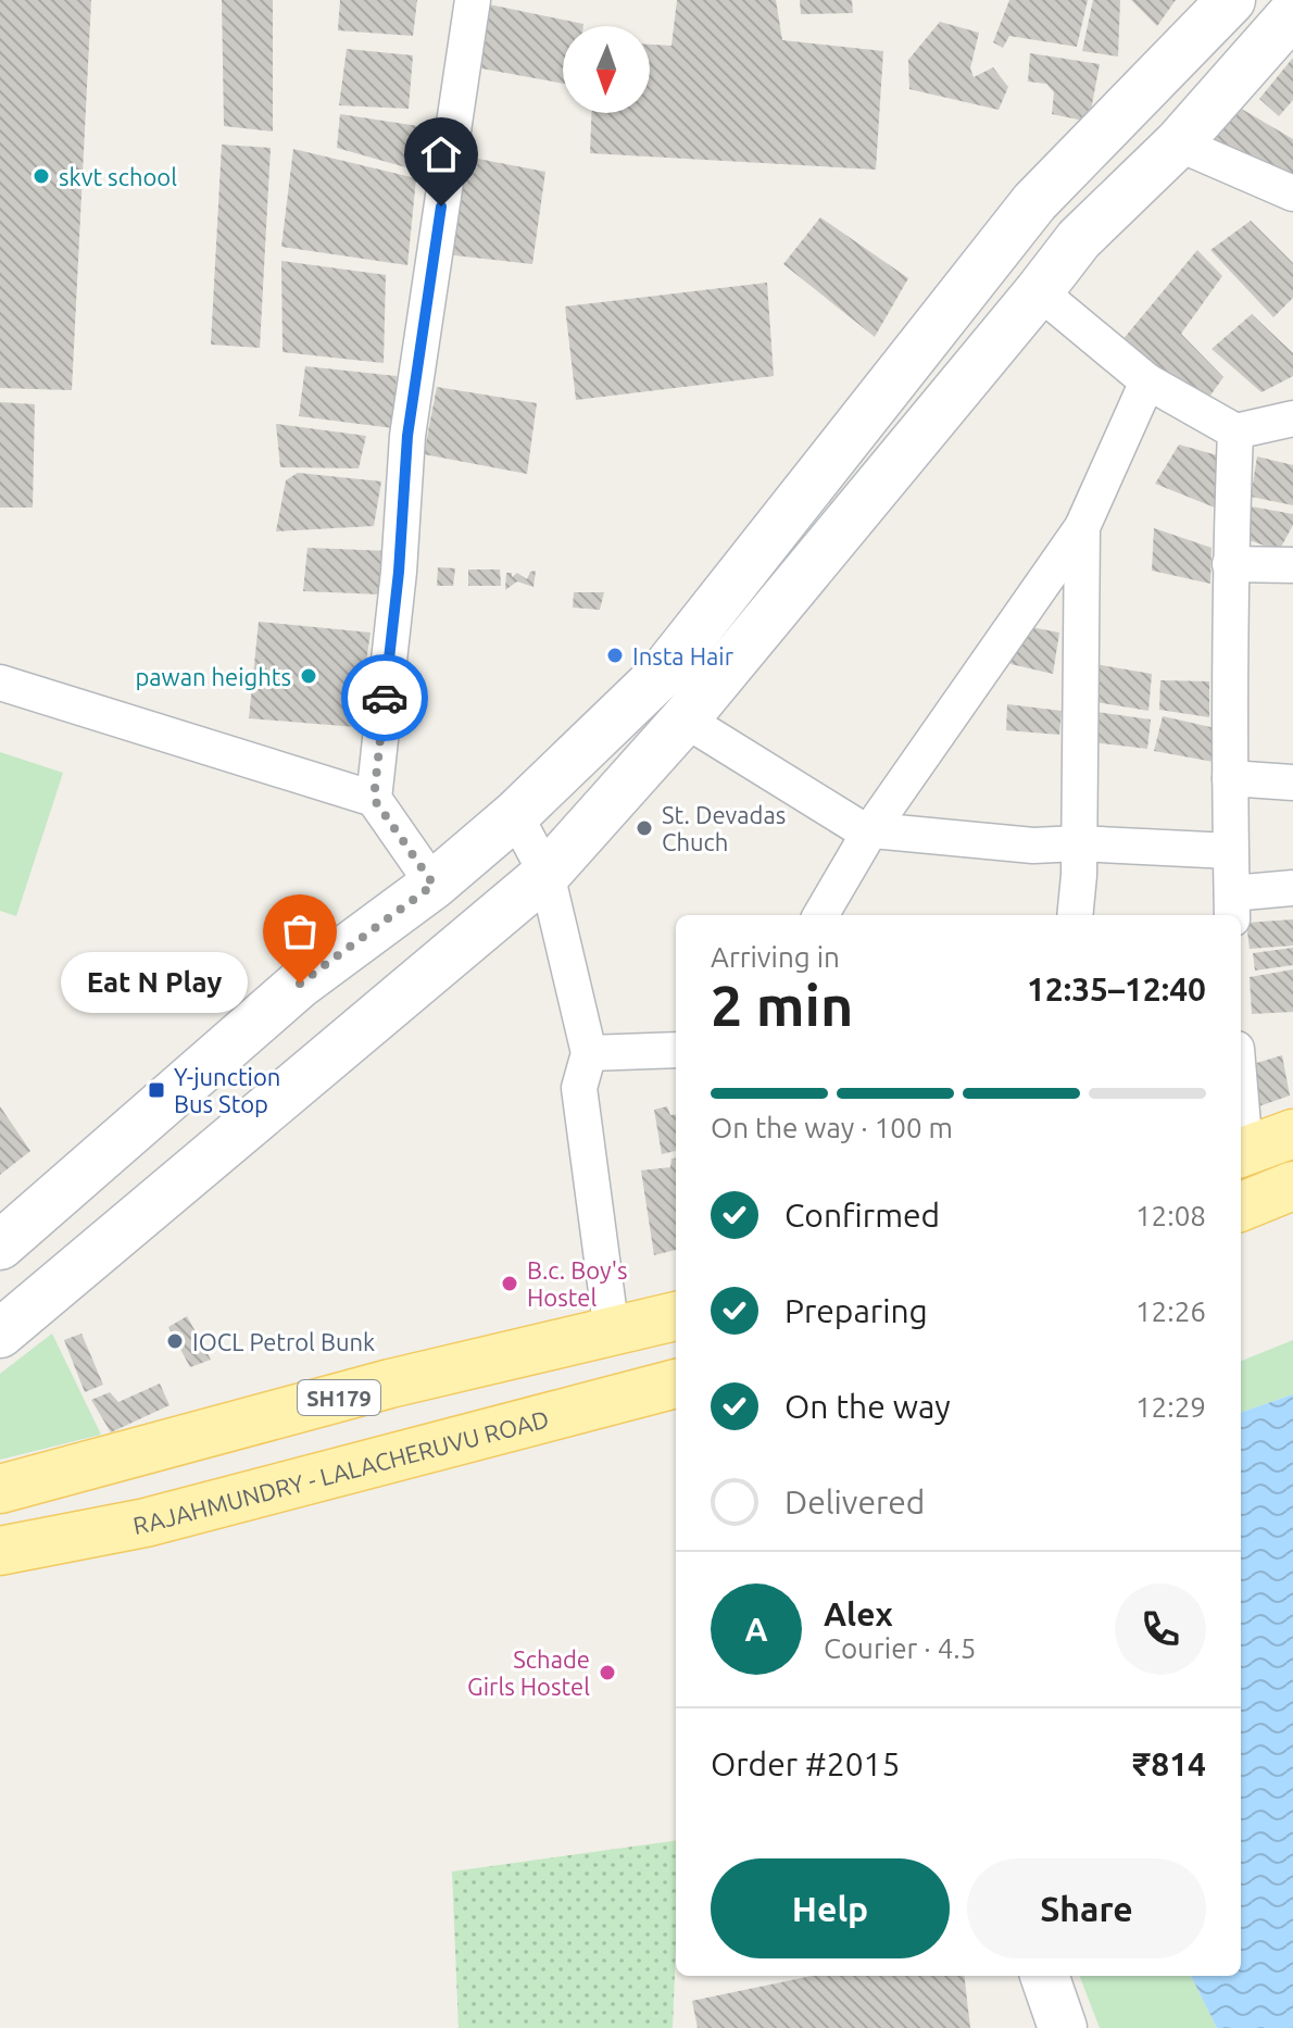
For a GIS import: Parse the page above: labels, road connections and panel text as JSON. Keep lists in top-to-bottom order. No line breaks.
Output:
{"streets":{"main road":["SH179","RAJAHMUNDRY - LALACHERUVU ROAD"]},"places":{"other":["skvt school","Insta Hair","pawan heights","St. Devadas Chuch","Eat N Play","B.c. Boy's Hostel","IOCL Petrol Bunk","Schade Girls Hostel"],"transit":["Y-junction Bus Stop"]},"north":"bottom","page":{"heading":["2 min","Arriving in","12:35–12:40"],"panel":["Alex","Courier · 4.5","Order #2015","₹814"],"bubble":"Eat N Play","bar":"On the way · 100 m","list":[["Confirmed","12:08"],["Preparing","12:26"],["On the way","12:29"],"Delivered"],"round":"A","buttons":["Help","Share"]}}
